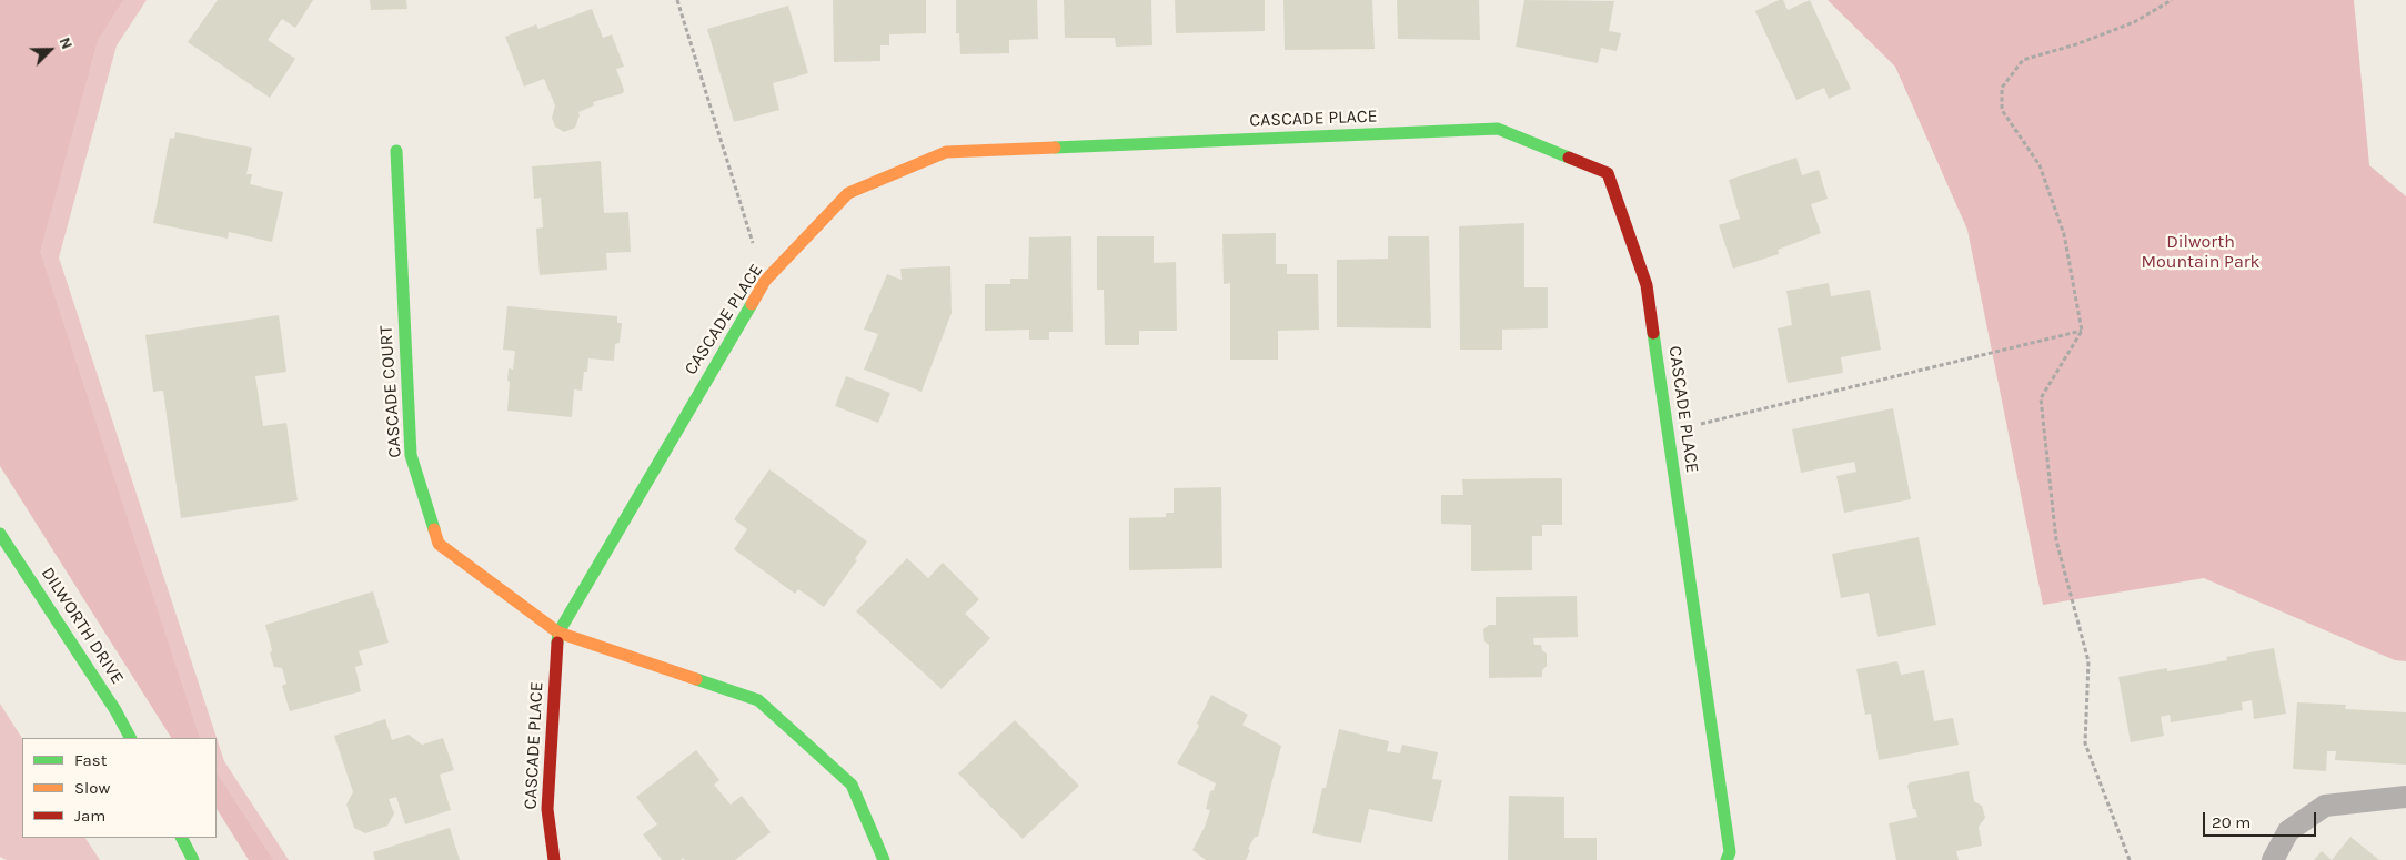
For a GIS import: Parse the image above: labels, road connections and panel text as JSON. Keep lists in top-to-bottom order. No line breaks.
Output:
{"streets":{"street":["CASCADE PLACE","CASCADE COURT","DILWORTH DRIVE"]},"crossings":[["CASCADE PLACE","CASCADE COURT"]],"parks":["Dilworth Mountain Park"],"legend":["Fast","Slow","Jam"],"scale_bar":"20 m","north":"top right"}
